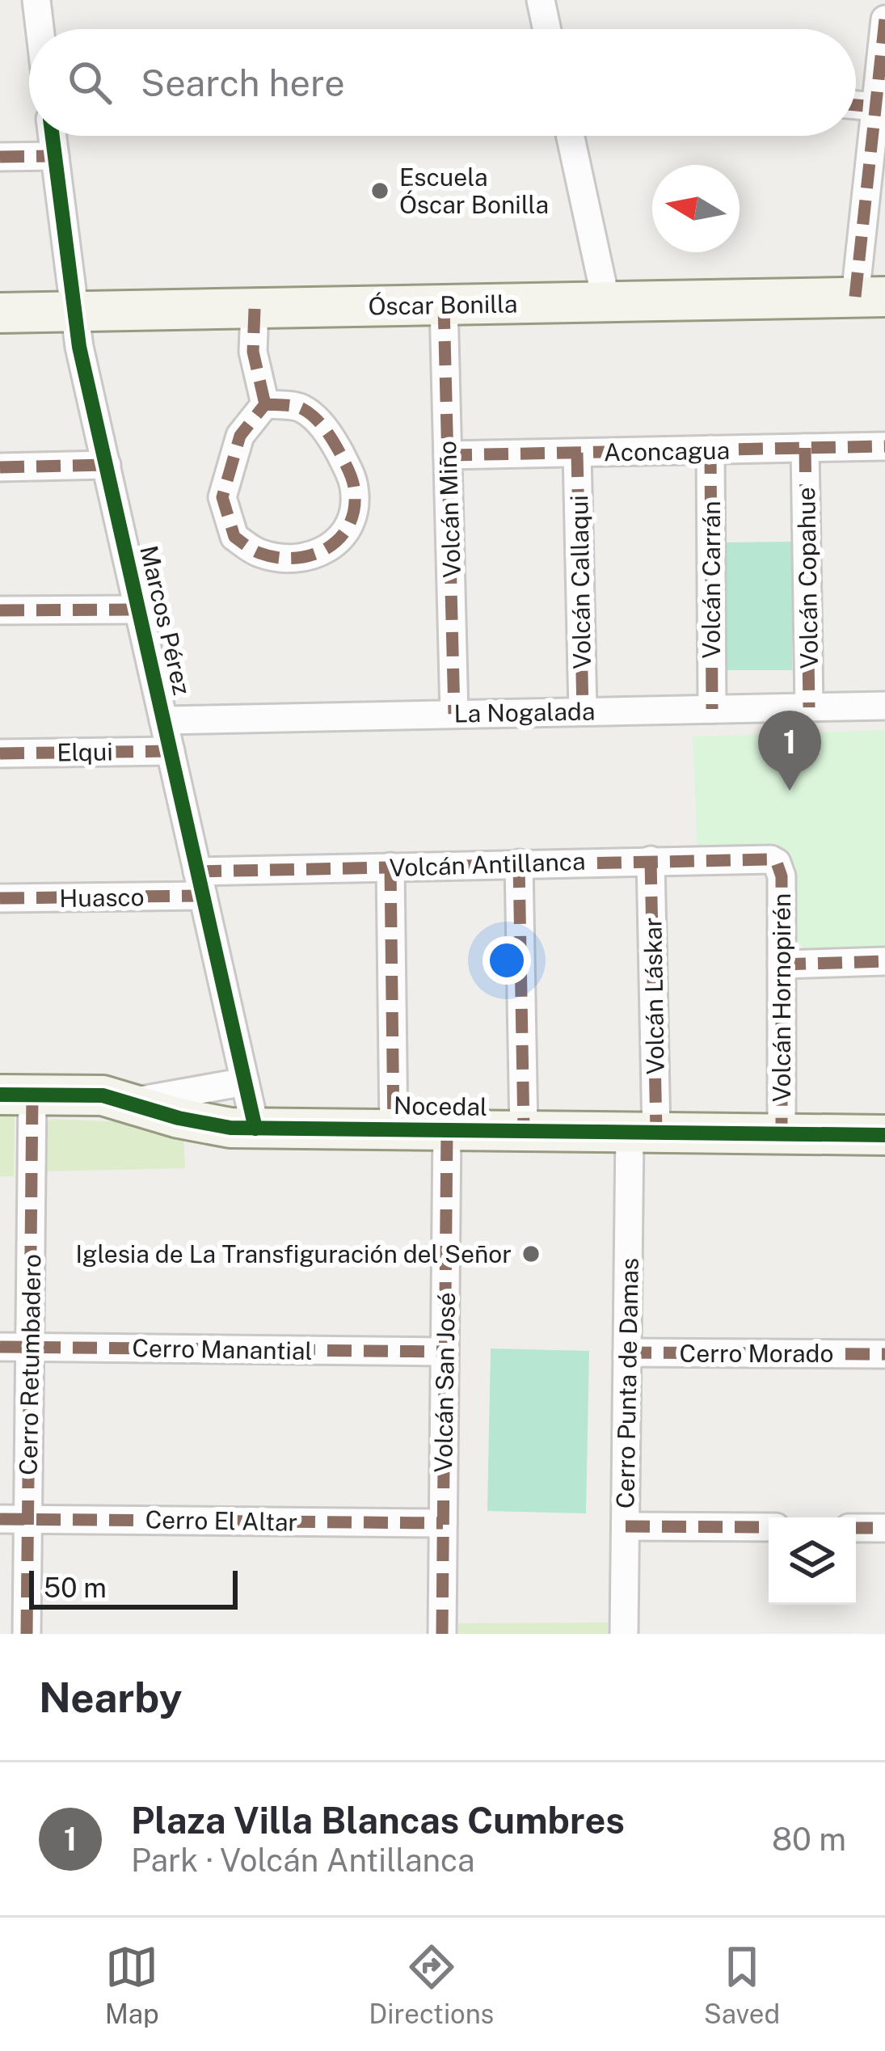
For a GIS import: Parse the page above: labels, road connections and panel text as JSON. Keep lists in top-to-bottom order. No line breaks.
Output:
{"streets":{"street":["Óscar Bonilla","Aconcagua","Volcán Miño","Volcán Copahue","Volcán Carrán","Volcán Callaqui","Marcos Pérez","La Nogalada","Elqui","Volcán Antillanca","Huasco","Volcán Láskar","Volcán Hornopirén","Nocedal","Cerro Manantial","Cerro Morado","Cerro Retumbadero","Volcán San José","Cerro Punta de Damas","Cerro El Altar"]},"crossings":[["Óscar Bonilla","Volcán Miño"],["Óscar Bonilla","Marcos Pérez"],["Aconcagua","Volcán Miño"],["Aconcagua","Volcán Copahue"],["Aconcagua","Volcán Carrán"],["Aconcagua","Volcán Callaqui"],["Volcán Miño","La Nogalada"],["Volcán Copahue","La Nogalada"],["Volcán Carrán","La Nogalada"],["Volcán Callaqui","La Nogalada"],["Marcos Pérez","La Nogalada"],["Marcos Pérez","Elqui"],["Marcos Pérez","Volcán Antillanca"],["Marcos Pérez","Huasco"],["Marcos Pérez","Nocedal"],["Volcán Antillanca","Huasco"],["Volcán Antillanca","Volcán Láskar"],["Volcán Antillanca","Volcán Hornopirén"],["Volcán Láskar","Nocedal"],["Volcán Láskar","Cerro Punta de Damas"],["Volcán Hornopirén","Nocedal"],["Nocedal","Cerro Retumbadero"],["Nocedal","Volcán San José"],["Nocedal","Cerro Punta de Damas"],["Cerro Manantial","Cerro Retumbadero"],["Cerro Manantial","Volcán San José"],["Cerro Morado","Cerro Punta de Damas"],["Cerro Retumbadero","Cerro El Altar"],["Volcán San José","Cerro El Altar"]],"places":["Escuela Óscar Bonilla","Iglesia de La Transfiguración del Señor"],"scale_bar":"50 m","north":"left","page":{"search":"Search here","pins":"1","scale":"50 m","heading":"Nearby","list":[{"mark":"1","name":"Plaza Villa Blancas Cumbres","note":"Park · Volcán Antillanca","value":"80 m"}],"nav":["Map","Directions","Saved"]}}
